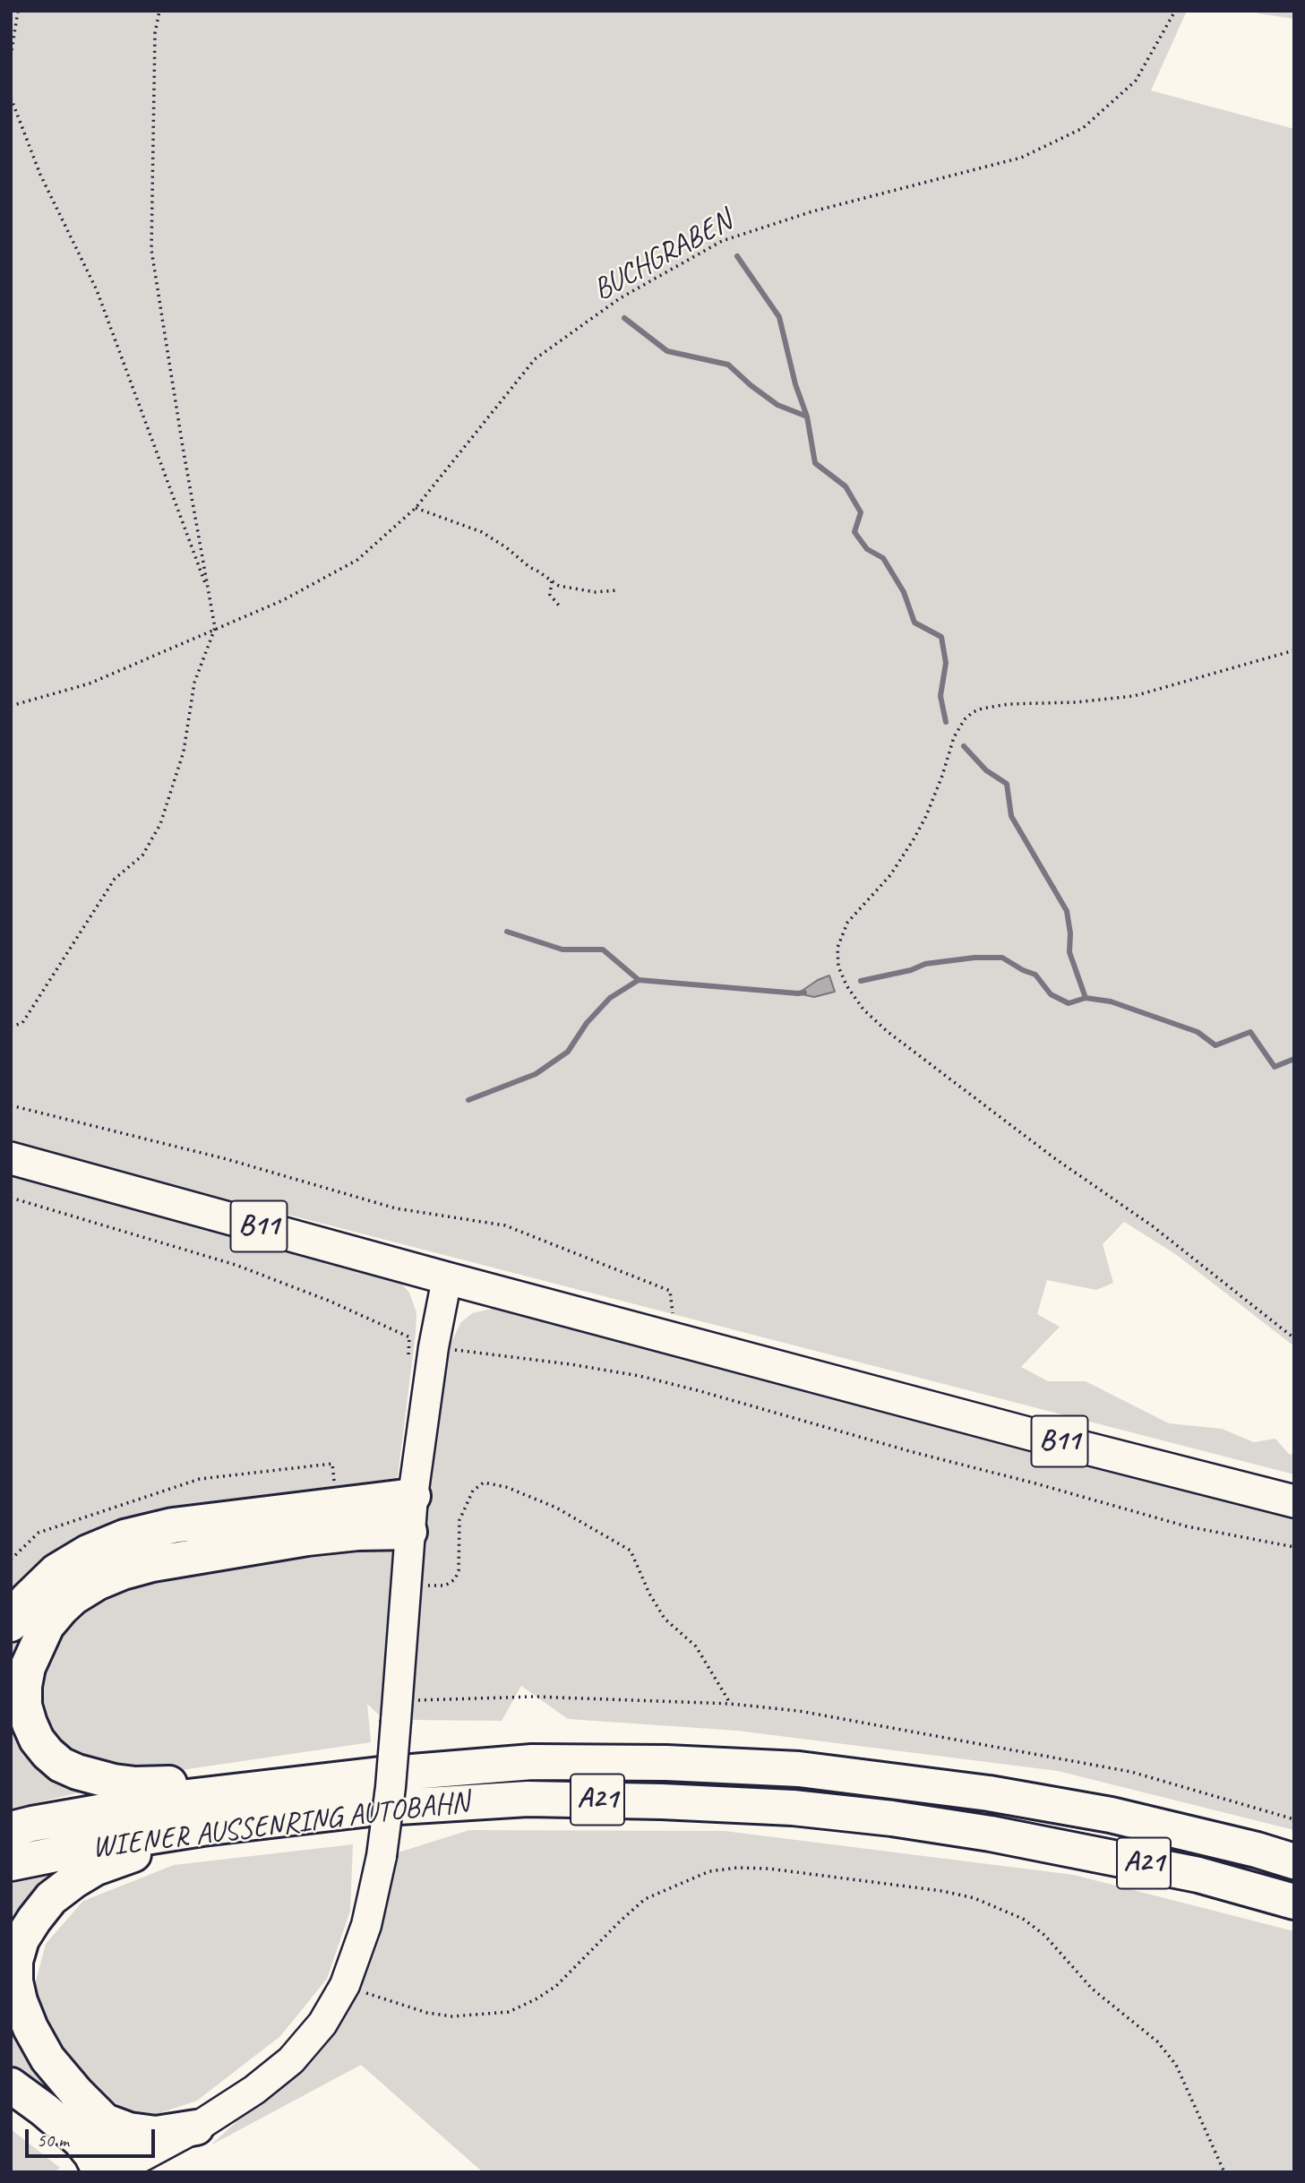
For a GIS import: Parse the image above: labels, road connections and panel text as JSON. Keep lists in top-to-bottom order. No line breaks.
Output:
{"streets":{"highway":["A21","WIENER AUSSENRING AUTOBAHN"],"main road":["B11"],"path":["BUCHGRABEN"]},"scale_bar":"50 m"}
